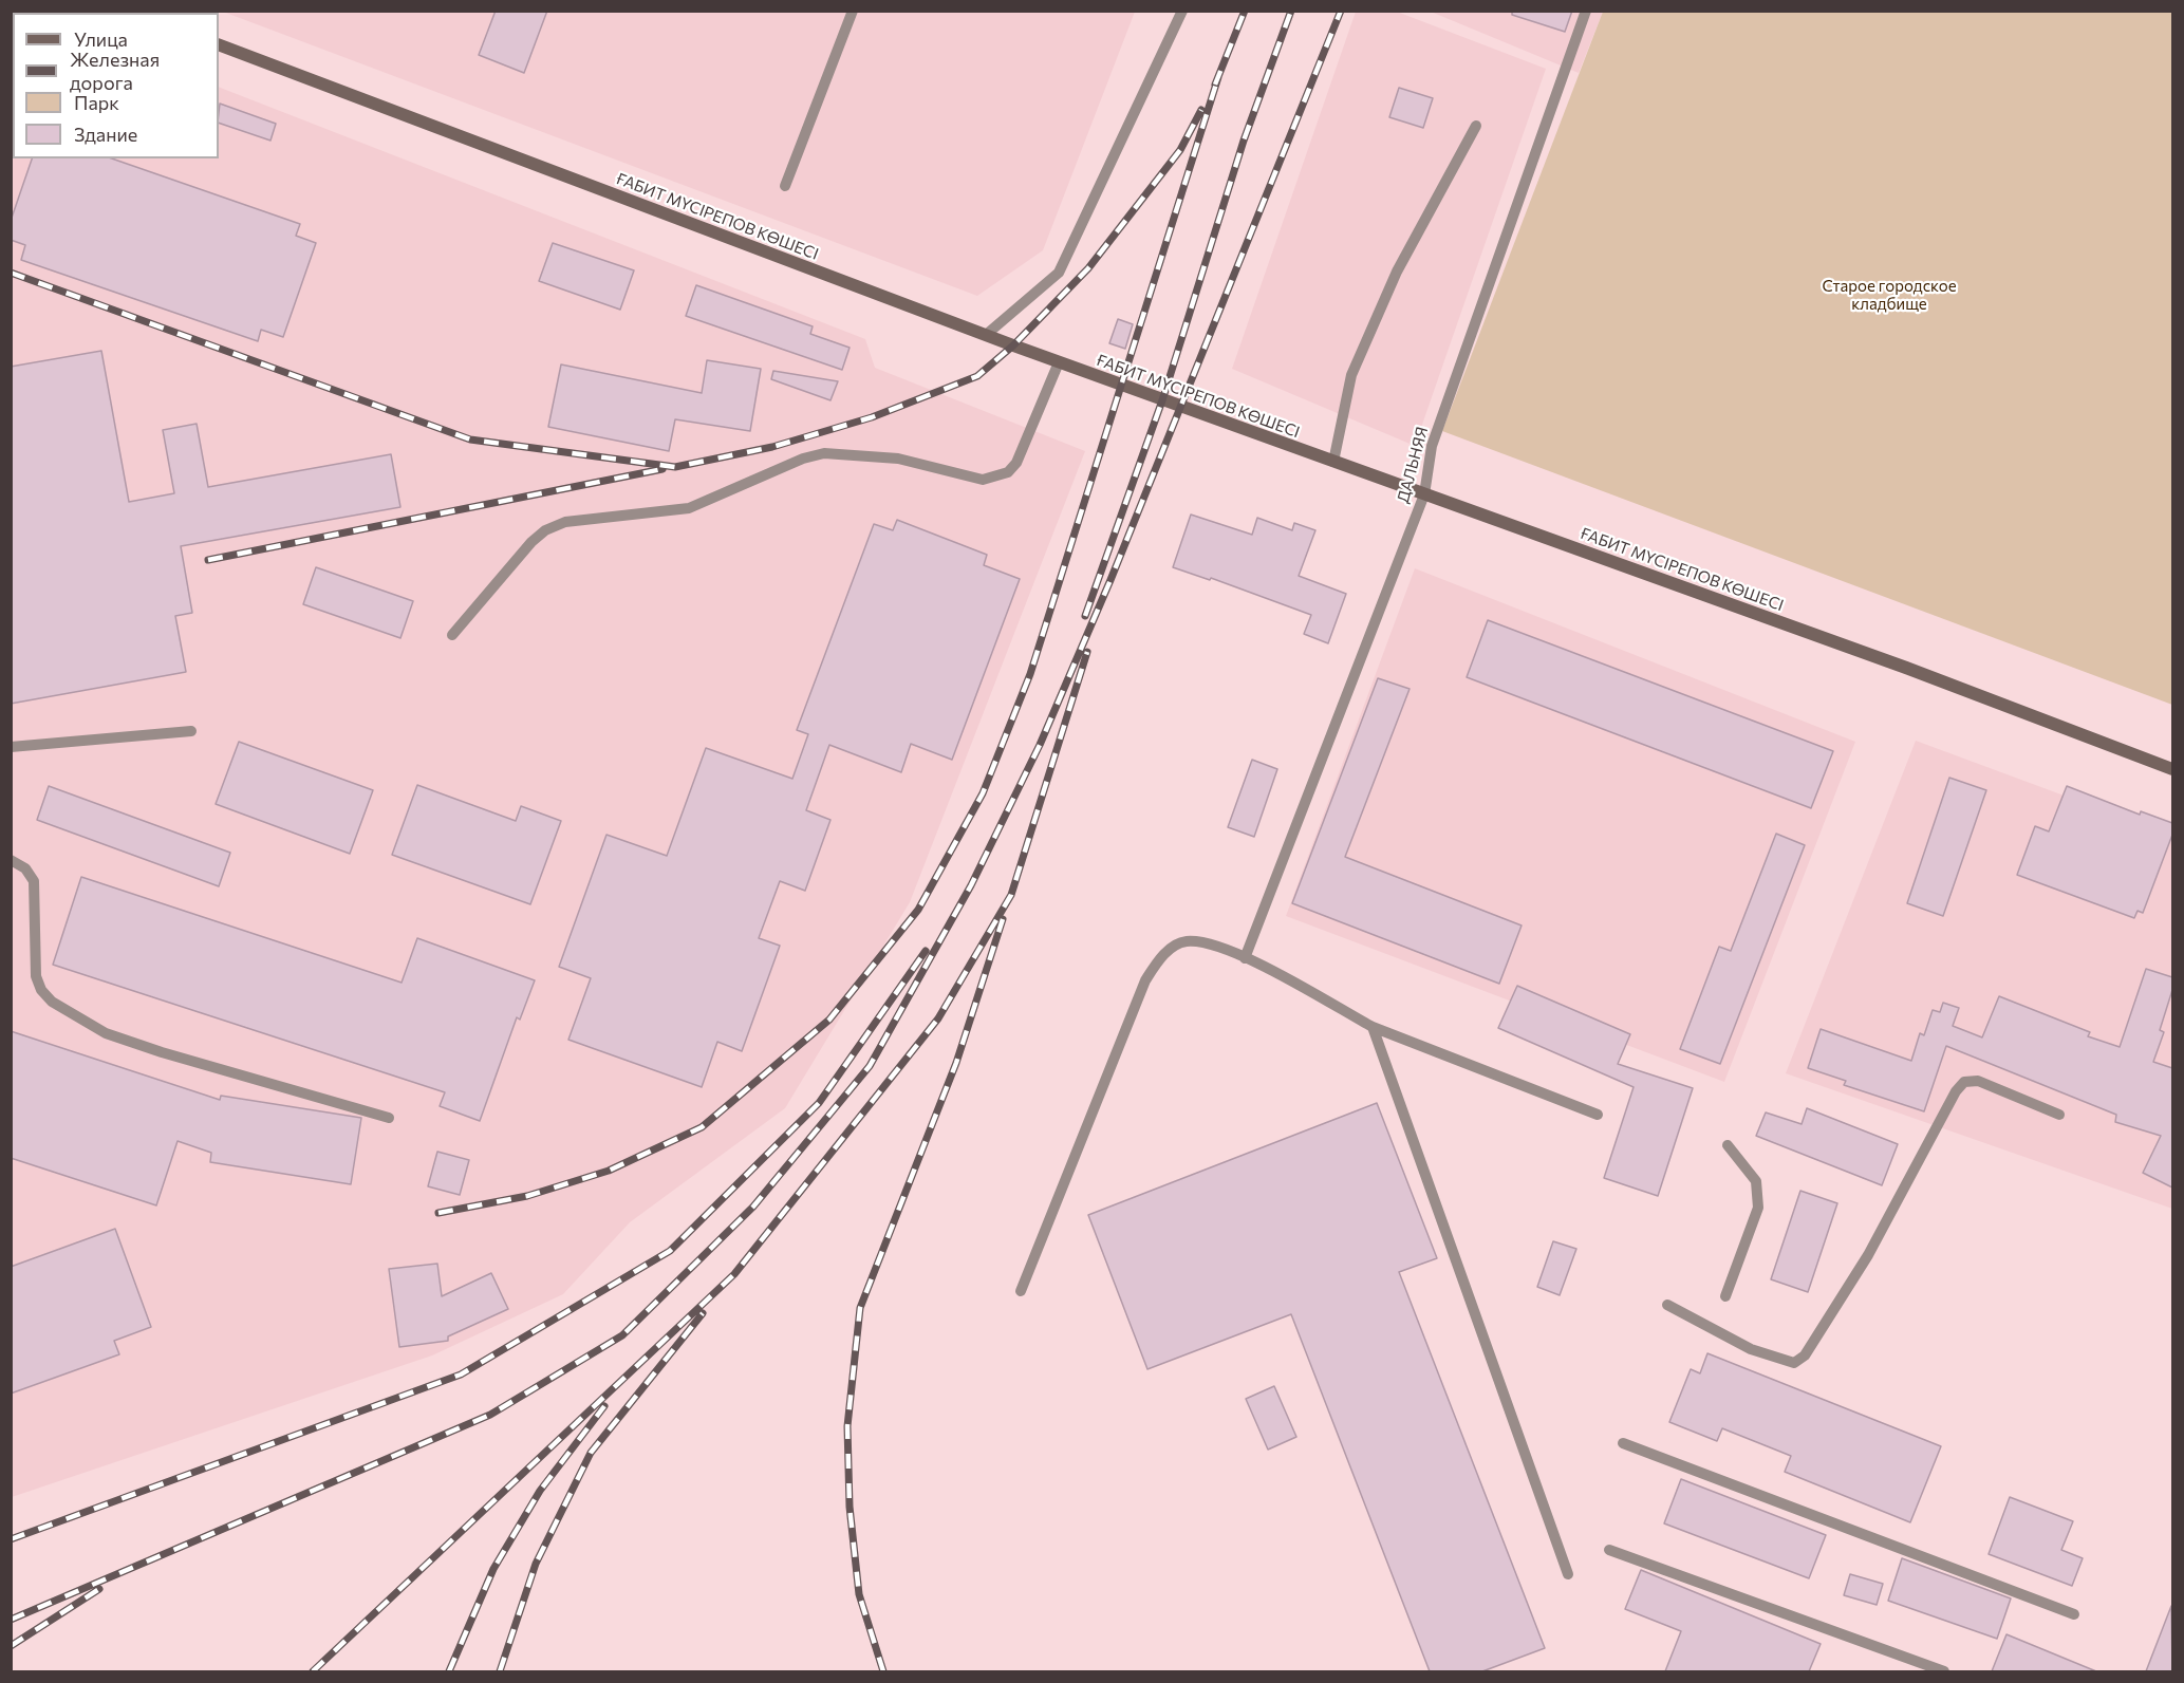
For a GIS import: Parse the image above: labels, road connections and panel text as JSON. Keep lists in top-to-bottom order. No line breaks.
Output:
{"streets":{"main road":["ҒАБИТ МҮСІРЕПОВ КӨШЕСІ"],"lane":["ДАЛЬНЯЯ"]},"crossings":[["ҒАБИТ МҮСІРЕПОВ КӨШЕСІ","ДАЛЬНЯЯ"]],"parks":["Старое городское кладбище"],"legend":["Улица","Железная дорога","Парк","Здание"]}
